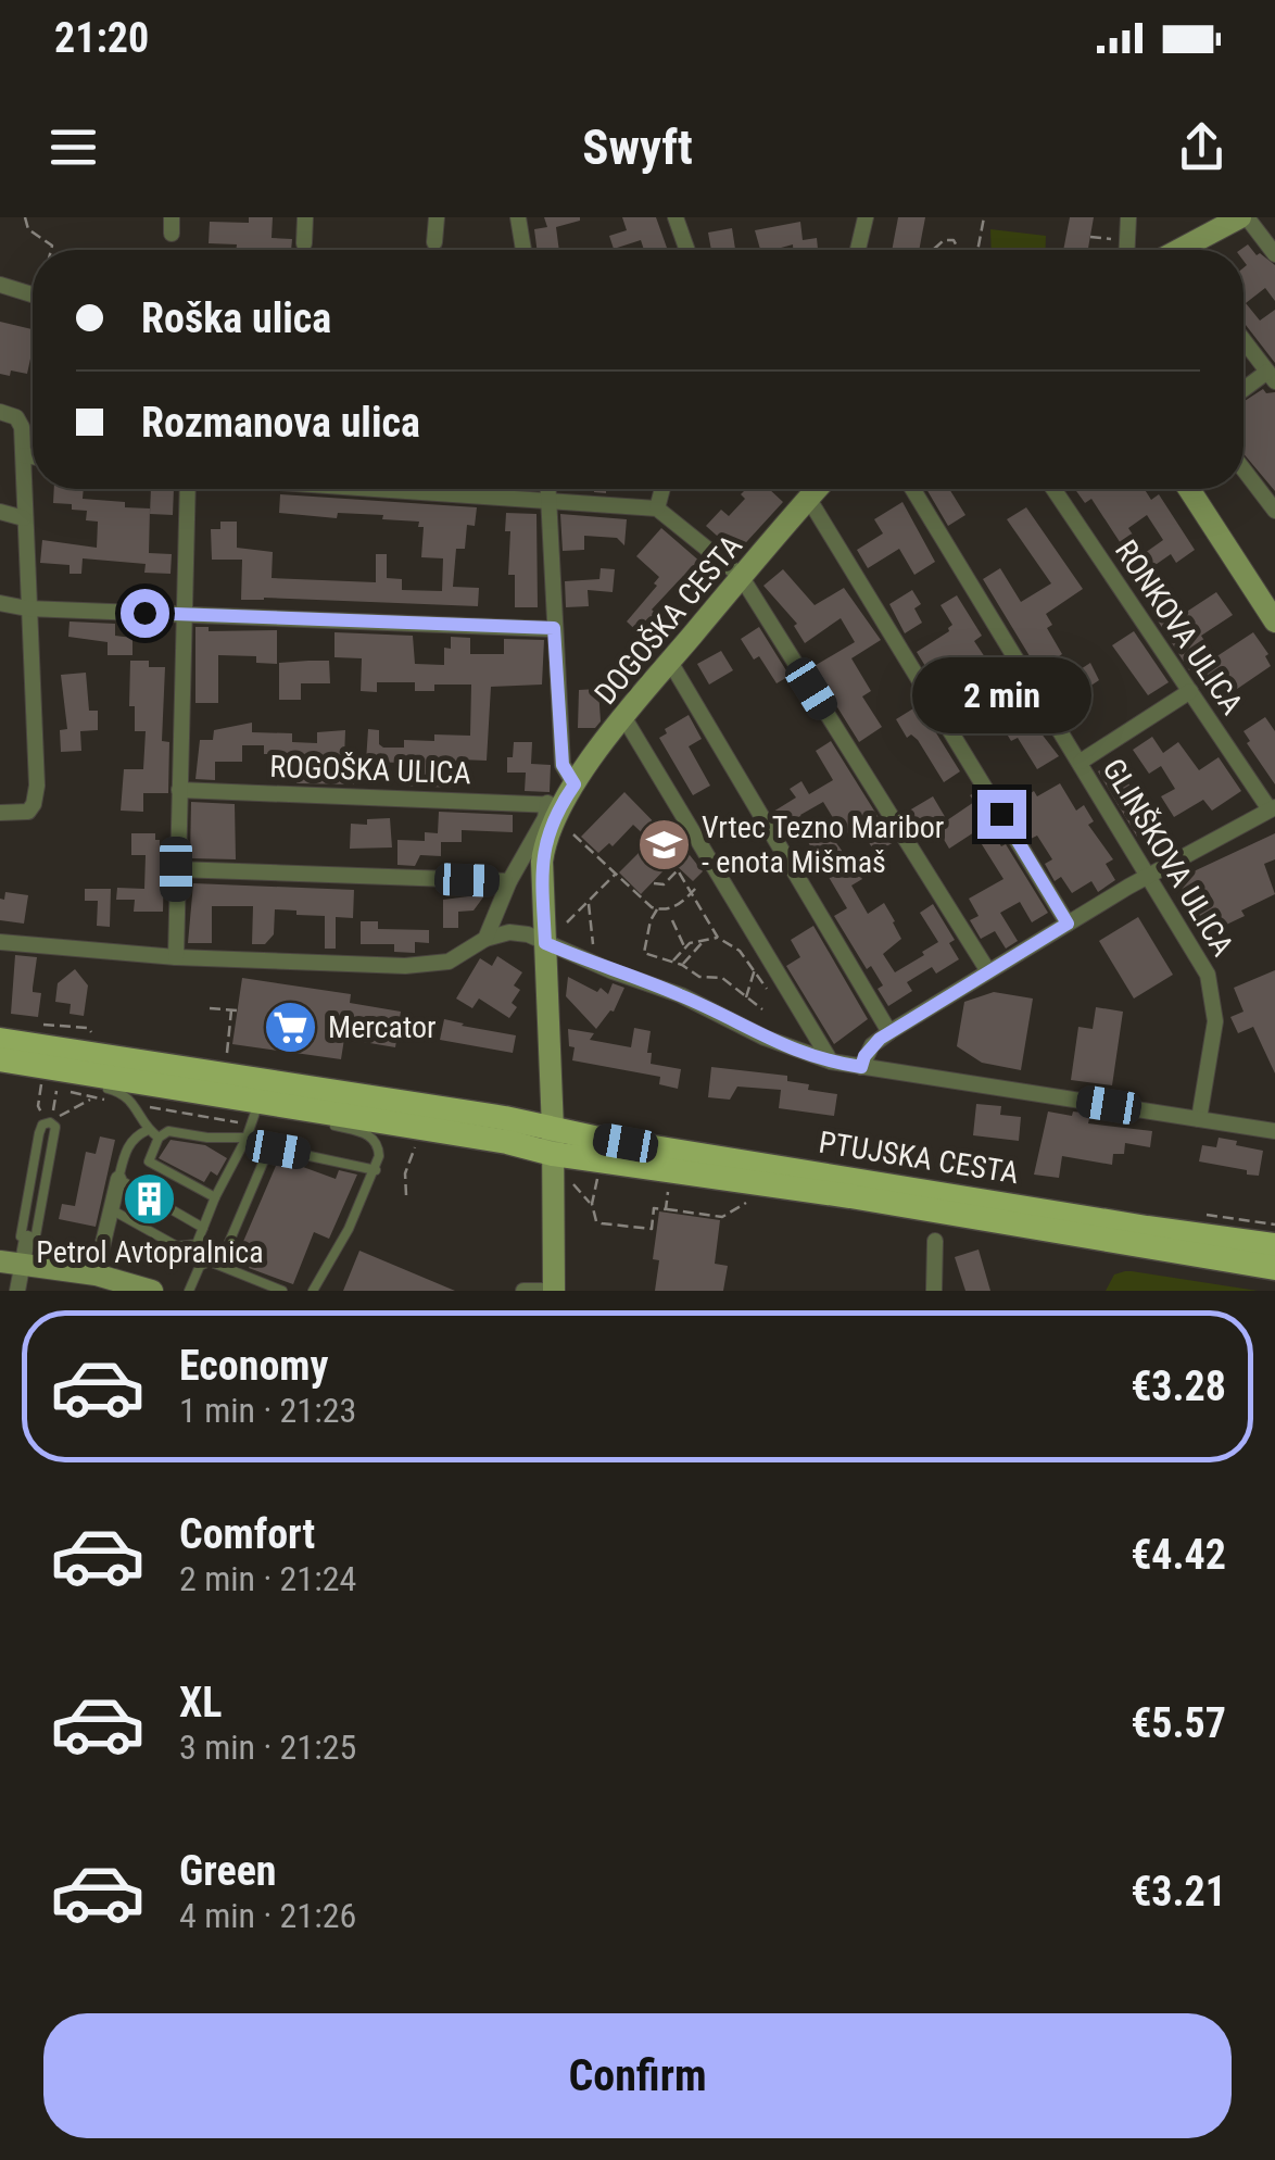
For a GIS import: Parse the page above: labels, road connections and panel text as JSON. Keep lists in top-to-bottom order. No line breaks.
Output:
{"streets":{"main road":["PTUJSKA CESTA"],"street":["DOGOŠKA CESTA","RONKOVA ULICA","ROGOŠKA ULICA","GLINŠKOVA ULICA"]},"crossings":[["DOGOŠKA CESTA","ROGOŠKA ULICA"],["DOGOŠKA CESTA","PTUJSKA CESTA"]],"places":{"school or university":["Vrtec Tezno Maribor - enota Mišmaš"],"supermarket":["Mercator"],"building":["Petrol Avtopralnica"]},"page":{"status":"21:20","header":"Swyft","banner":["Roška ulica","Rozmanova ulica"],"bubble":"2 min","list":[{"name":"Economy","note":"1 min · 21:23","value":"€3.28"},{"name":"Comfort","note":"2 min · 21:24","value":"€4.42"},{"name":"XL","note":"3 min · 21:25","value":"€5.57"},{"name":"Green","note":"4 min · 21:26","value":"€3.21"}],"buttons":"Confirm"}}
